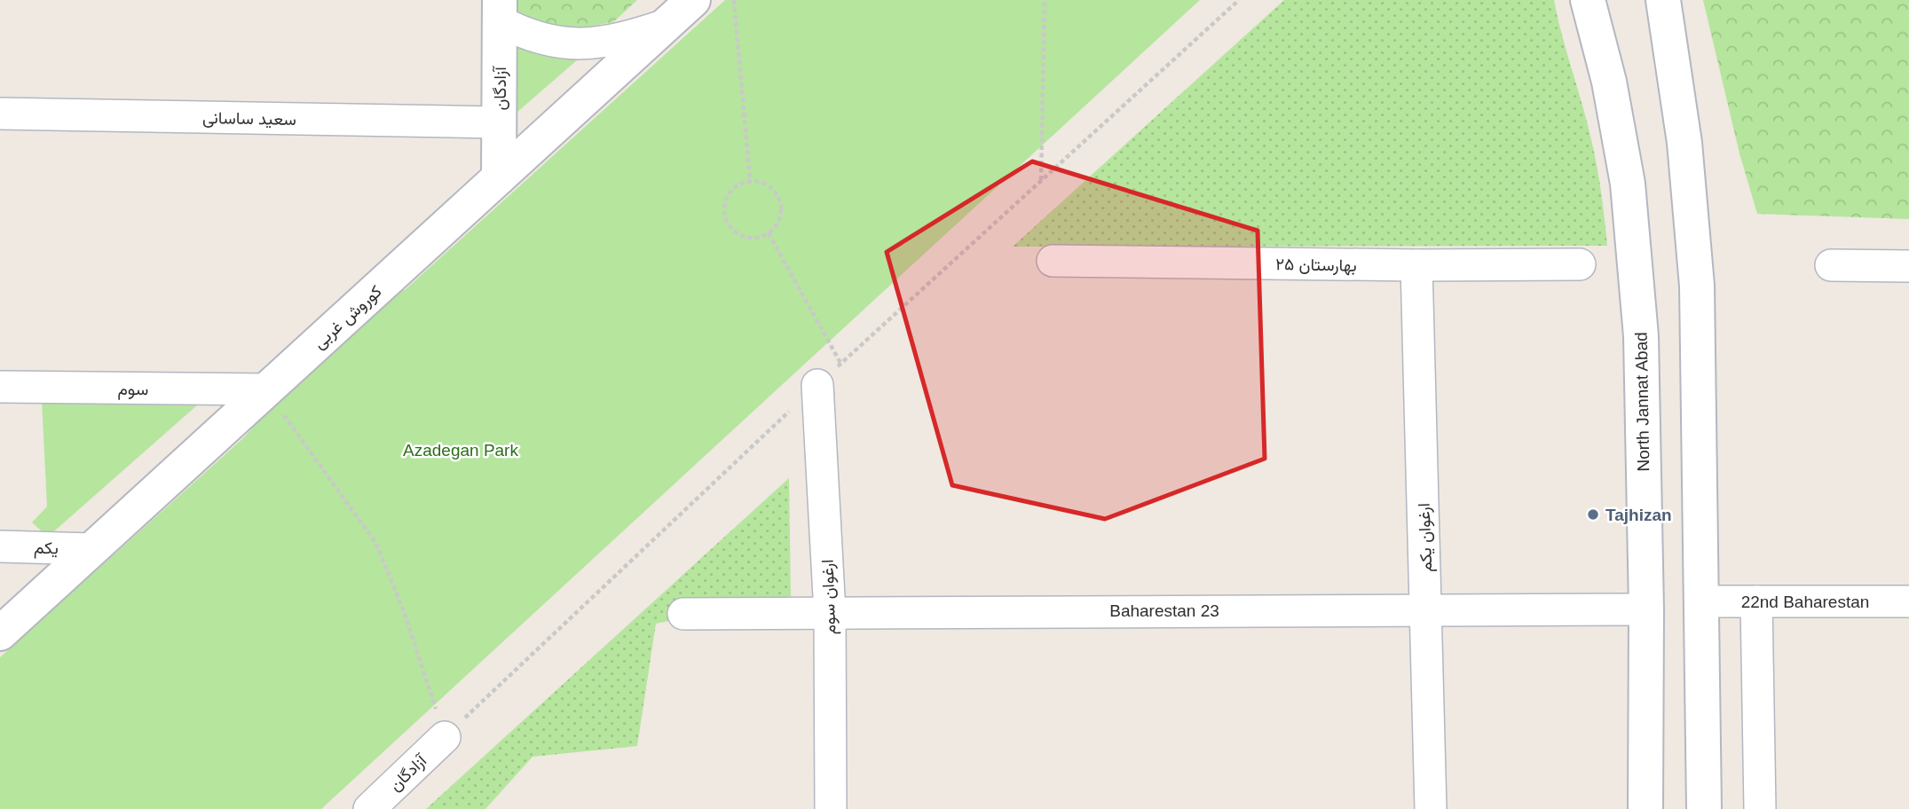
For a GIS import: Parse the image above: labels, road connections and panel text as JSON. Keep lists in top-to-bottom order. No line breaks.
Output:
{"streets":{"main road":["آزادگان","کوروش غربی","North Jannat Abad"],"street":["سعید ساسانی","بهارستان ۲۵","سوم","ارغوان یکم","یکم","ارغوان سوم","22nd Baharestan","Baharestan 23"]},"crossings":[["آزادگان","سعید ساسانی"],["آزادگان","کوروش غربی"],["بهارستان ۲۵","ارغوان یکم"],["کوروش غربی","سوم"],["کوروش غربی","یکم"],["North Jannat Abad","Baharestan 23"],["ارغوان یکم","Baharestan 23"],["ارغوان سوم","Baharestan 23"]],"parks":["Azadegan Park"],"places":["Tajhizan"]}
